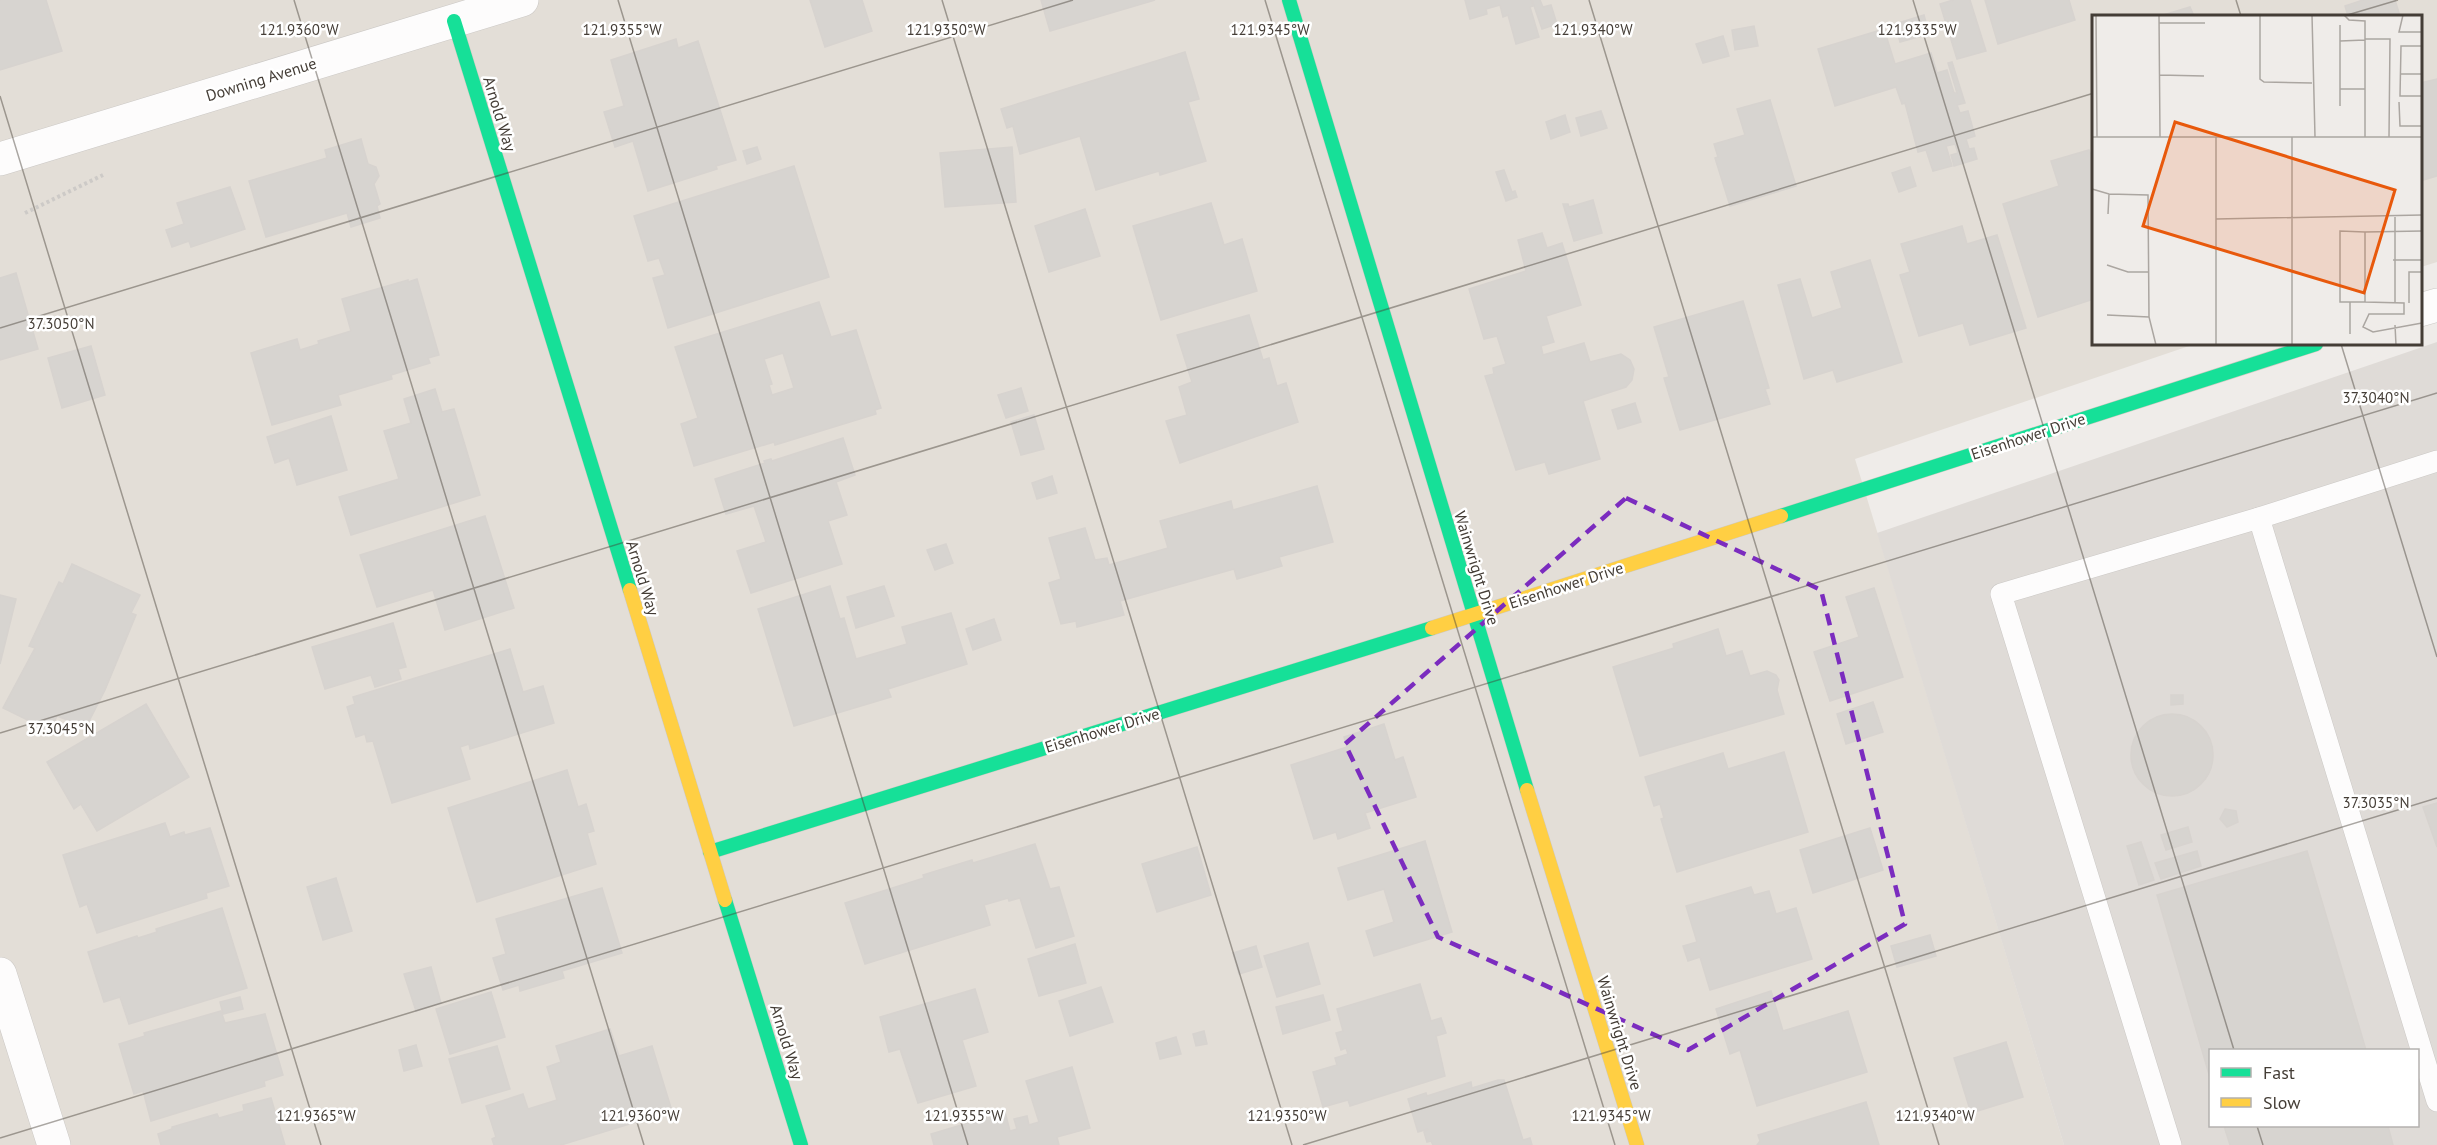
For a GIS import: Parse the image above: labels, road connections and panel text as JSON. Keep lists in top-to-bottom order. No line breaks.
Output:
{"streets":{"street":["Downing Avenue","Arnold Way","Eisenhower Drive","Wainwright Drive"]},"crossings":[["Downing Avenue","Arnold Way"],["Arnold Way","Eisenhower Drive"],["Eisenhower Drive","Wainwright Drive"]],"legend":["Fast","Slow"],"coordinates":["121.9360°W","121.9355°W","121.9350°W","121.9345°W","121.9340°W","121.9335°W","37.3050°N","37.3040°N","37.3045°N","37.3035°N","121.9365°W"]}
